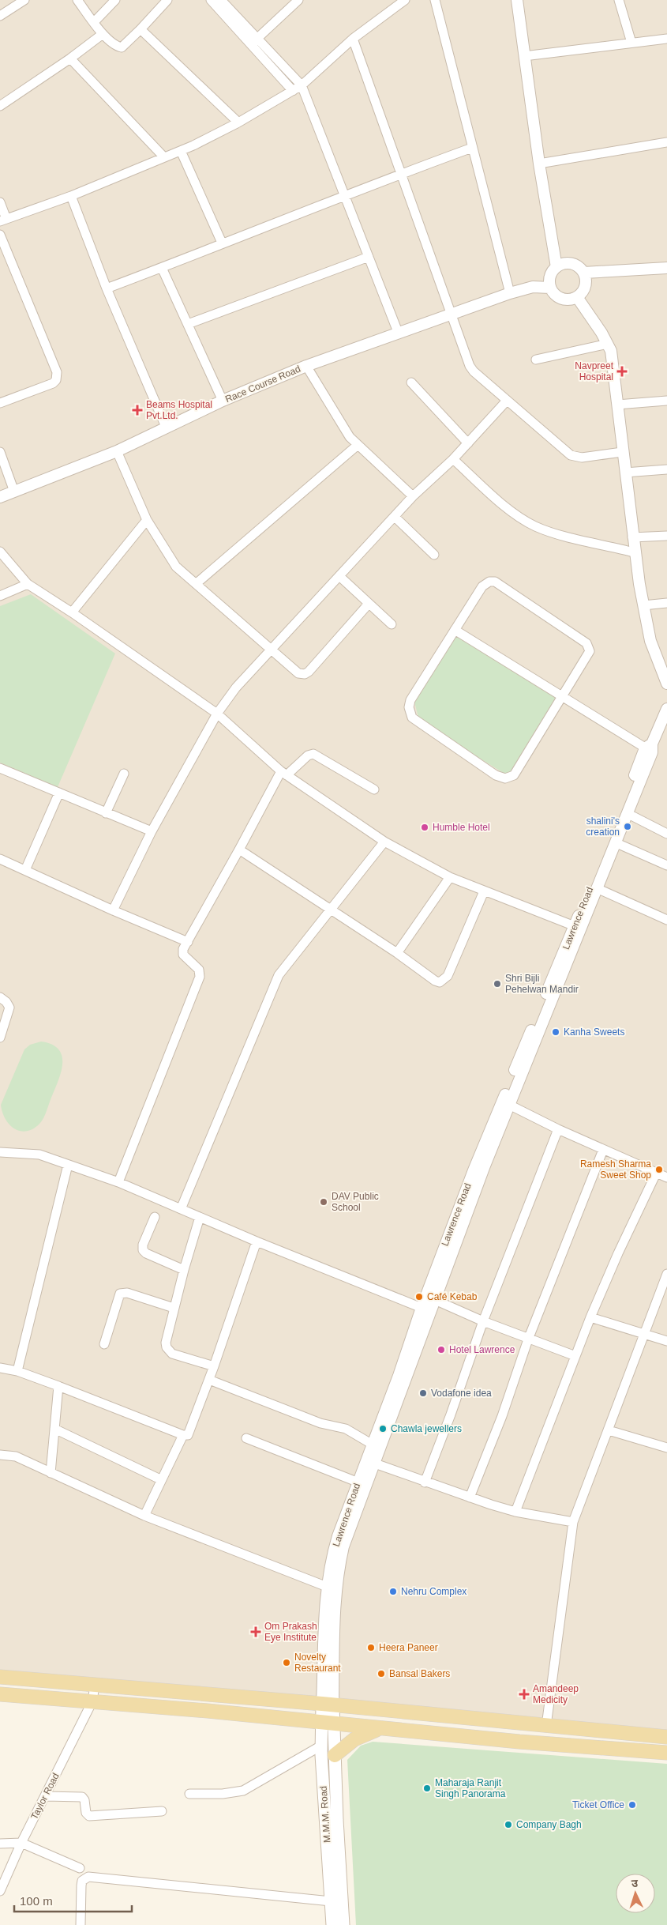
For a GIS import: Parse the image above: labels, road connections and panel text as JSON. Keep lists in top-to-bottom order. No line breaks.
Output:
{"streets":{"main road":["M.M.M. Road"],"street":["Race Course Road","Lawrence Road","Taylor Road"]},"crossings":[["Lawrence Road","M.M.M. Road"]],"places":{"health":["Navpreet Hospital","Beams Hospital Pvt.Ltd.","Om Prakash Eye Institute","Amandeep Medicity"],"other":["shalini's creation","Humble Hotel","Shri Bijli Pehelwan Mandir","Kanha Sweets","Ramesh Sharma Sweet Shop","DAV Public School","Café Kebab","Hotel Lawrence","Vodafone idea","Chawla jewellers","Nehru Complex","Heera Paneer","Novelty Restaurant","Bansal Bakers","Maharaja Ranjit Singh Panorama","Ticket Office","Company Bagh"]},"scale_bar":"100 m","north":"top"}
